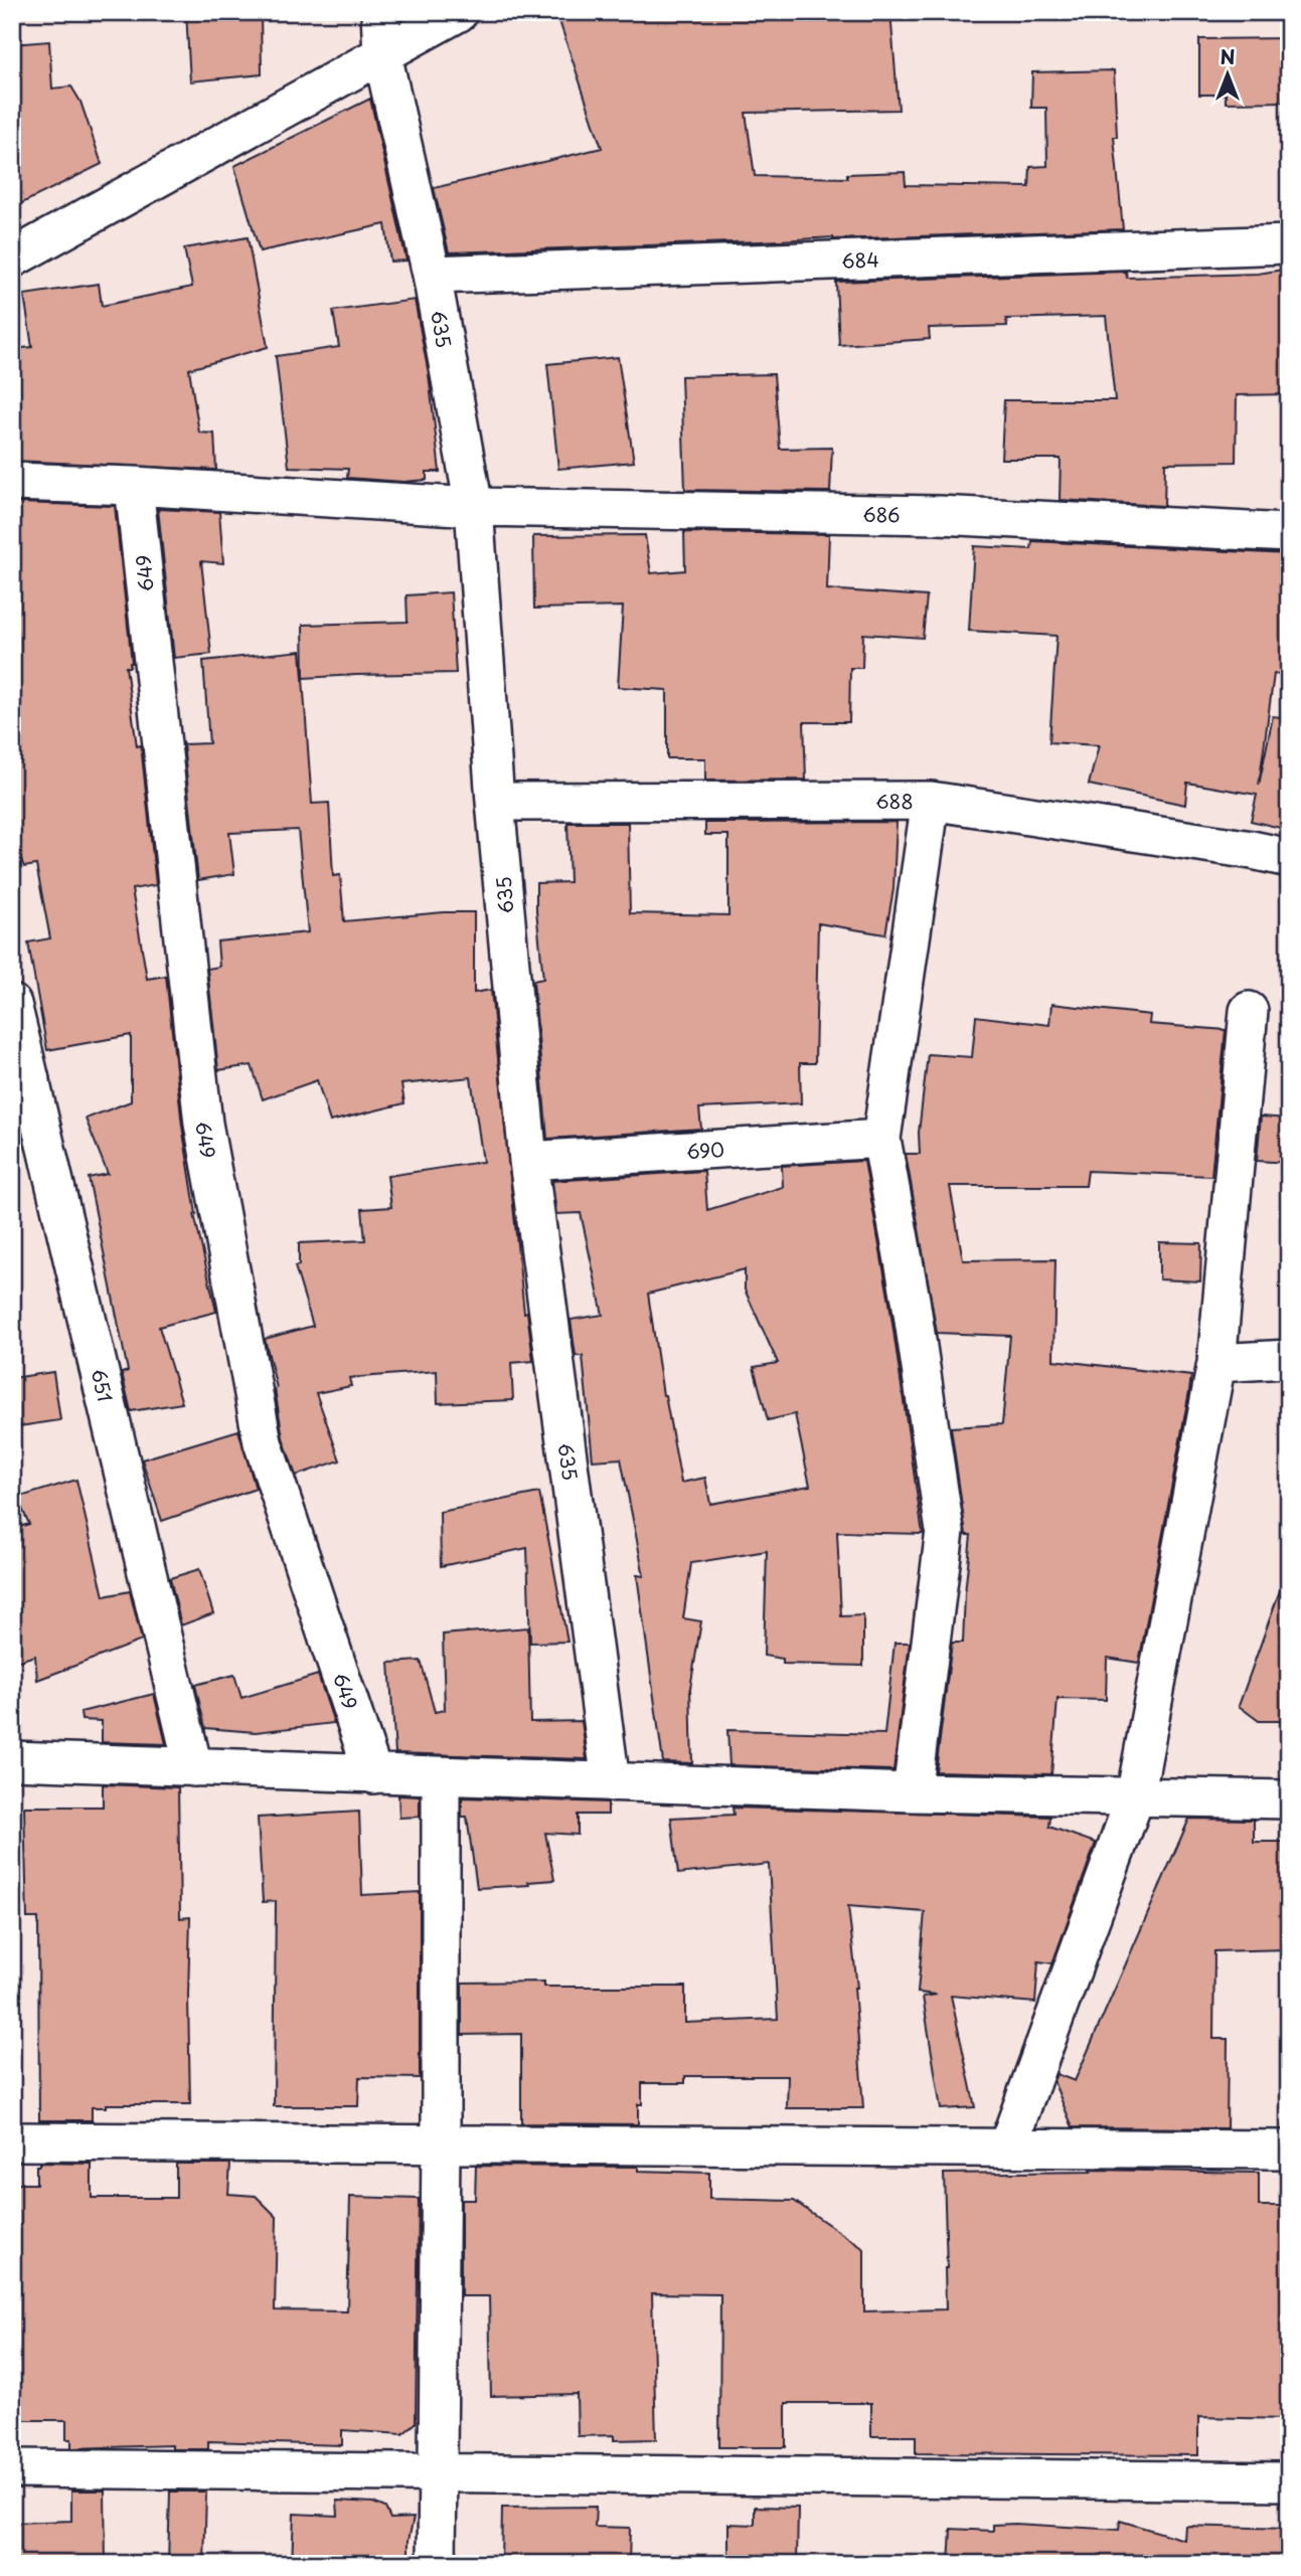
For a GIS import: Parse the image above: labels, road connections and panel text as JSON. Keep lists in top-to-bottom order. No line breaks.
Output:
{"streets":{"street":["684","635","686","649","688","690","651"]},"crossings":[["684","635"],["635","686"],["635","688"],["635","690"],["686","649"]],"north":"top"}
